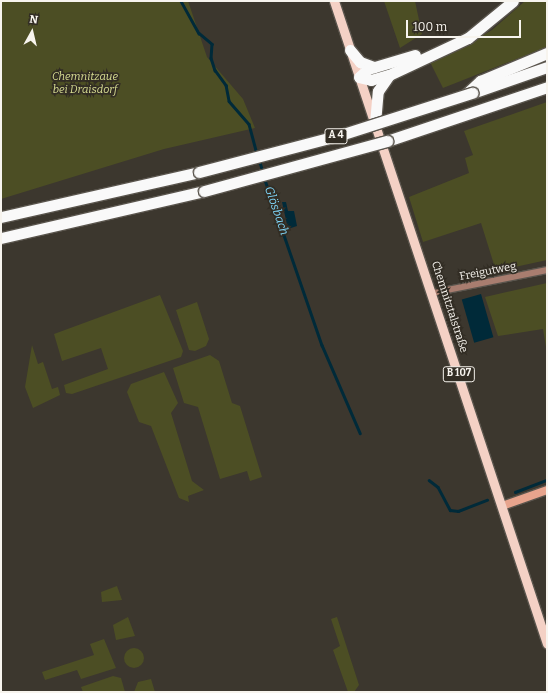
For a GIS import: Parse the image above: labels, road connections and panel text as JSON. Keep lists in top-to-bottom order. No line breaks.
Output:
{"streets":{"highway":["A 4"],"main road":["Chemnitztalstraße","B 107"],"street":["Freigutweg"]},"crossings":[["Freigutweg","Chemnitztalstraße"]],"water":["Glösbach"],"parks":["Chemnitzaue bei Draisdorf"],"scale_bar":"100 m","north":"top"}
